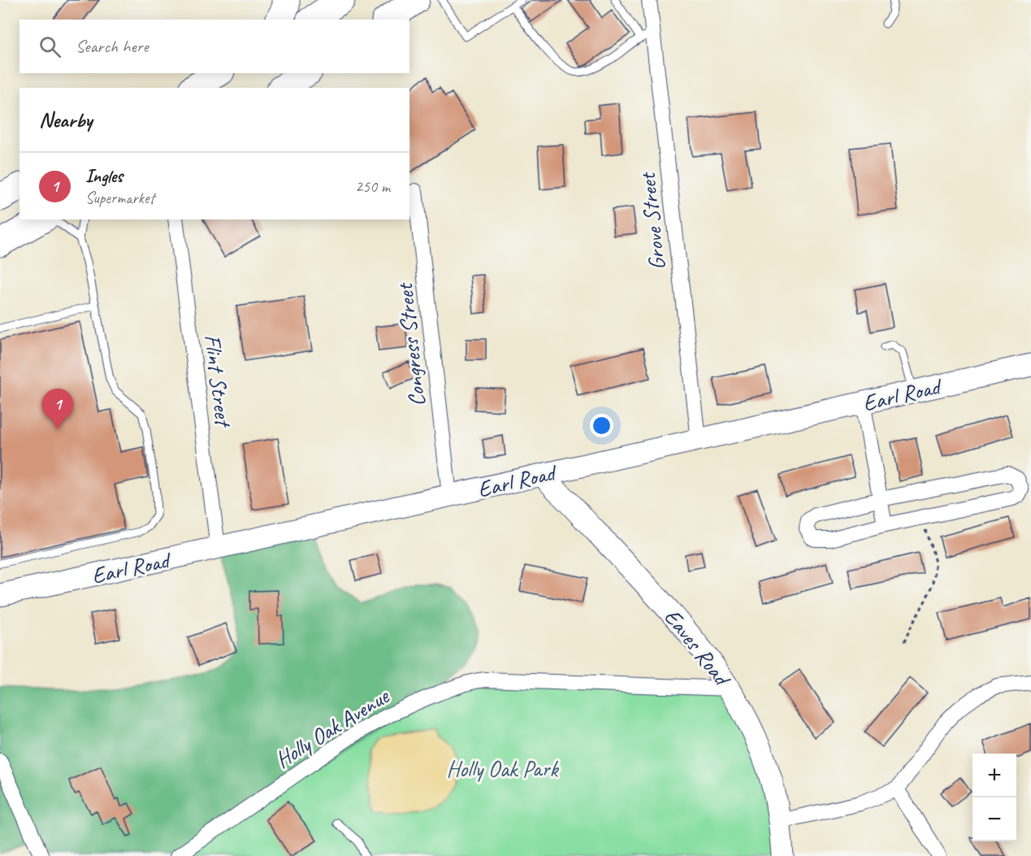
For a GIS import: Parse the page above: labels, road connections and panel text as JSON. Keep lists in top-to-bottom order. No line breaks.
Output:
{"streets":{"main road":["Earl Road","Eaves Road"],"street":["Grove Street","Congress Street","Flint Street","Holly Oak Avenue"]},"crossings":[["Grove Street","Earl Road"],["Congress Street","Earl Road"],["Flint Street","Earl Road"],["Earl Road","Eaves Road"],["Eaves Road","Holly Oak Avenue"]],"parks":["Holly Oak Park"],"page":{"search":"Search here","heading":"Nearby","list":[{"mark":"1","name":"Ingles","note":"Supermarket","value":"250 m"}],"pins":"1","map_buttons":["+","−"]}}
